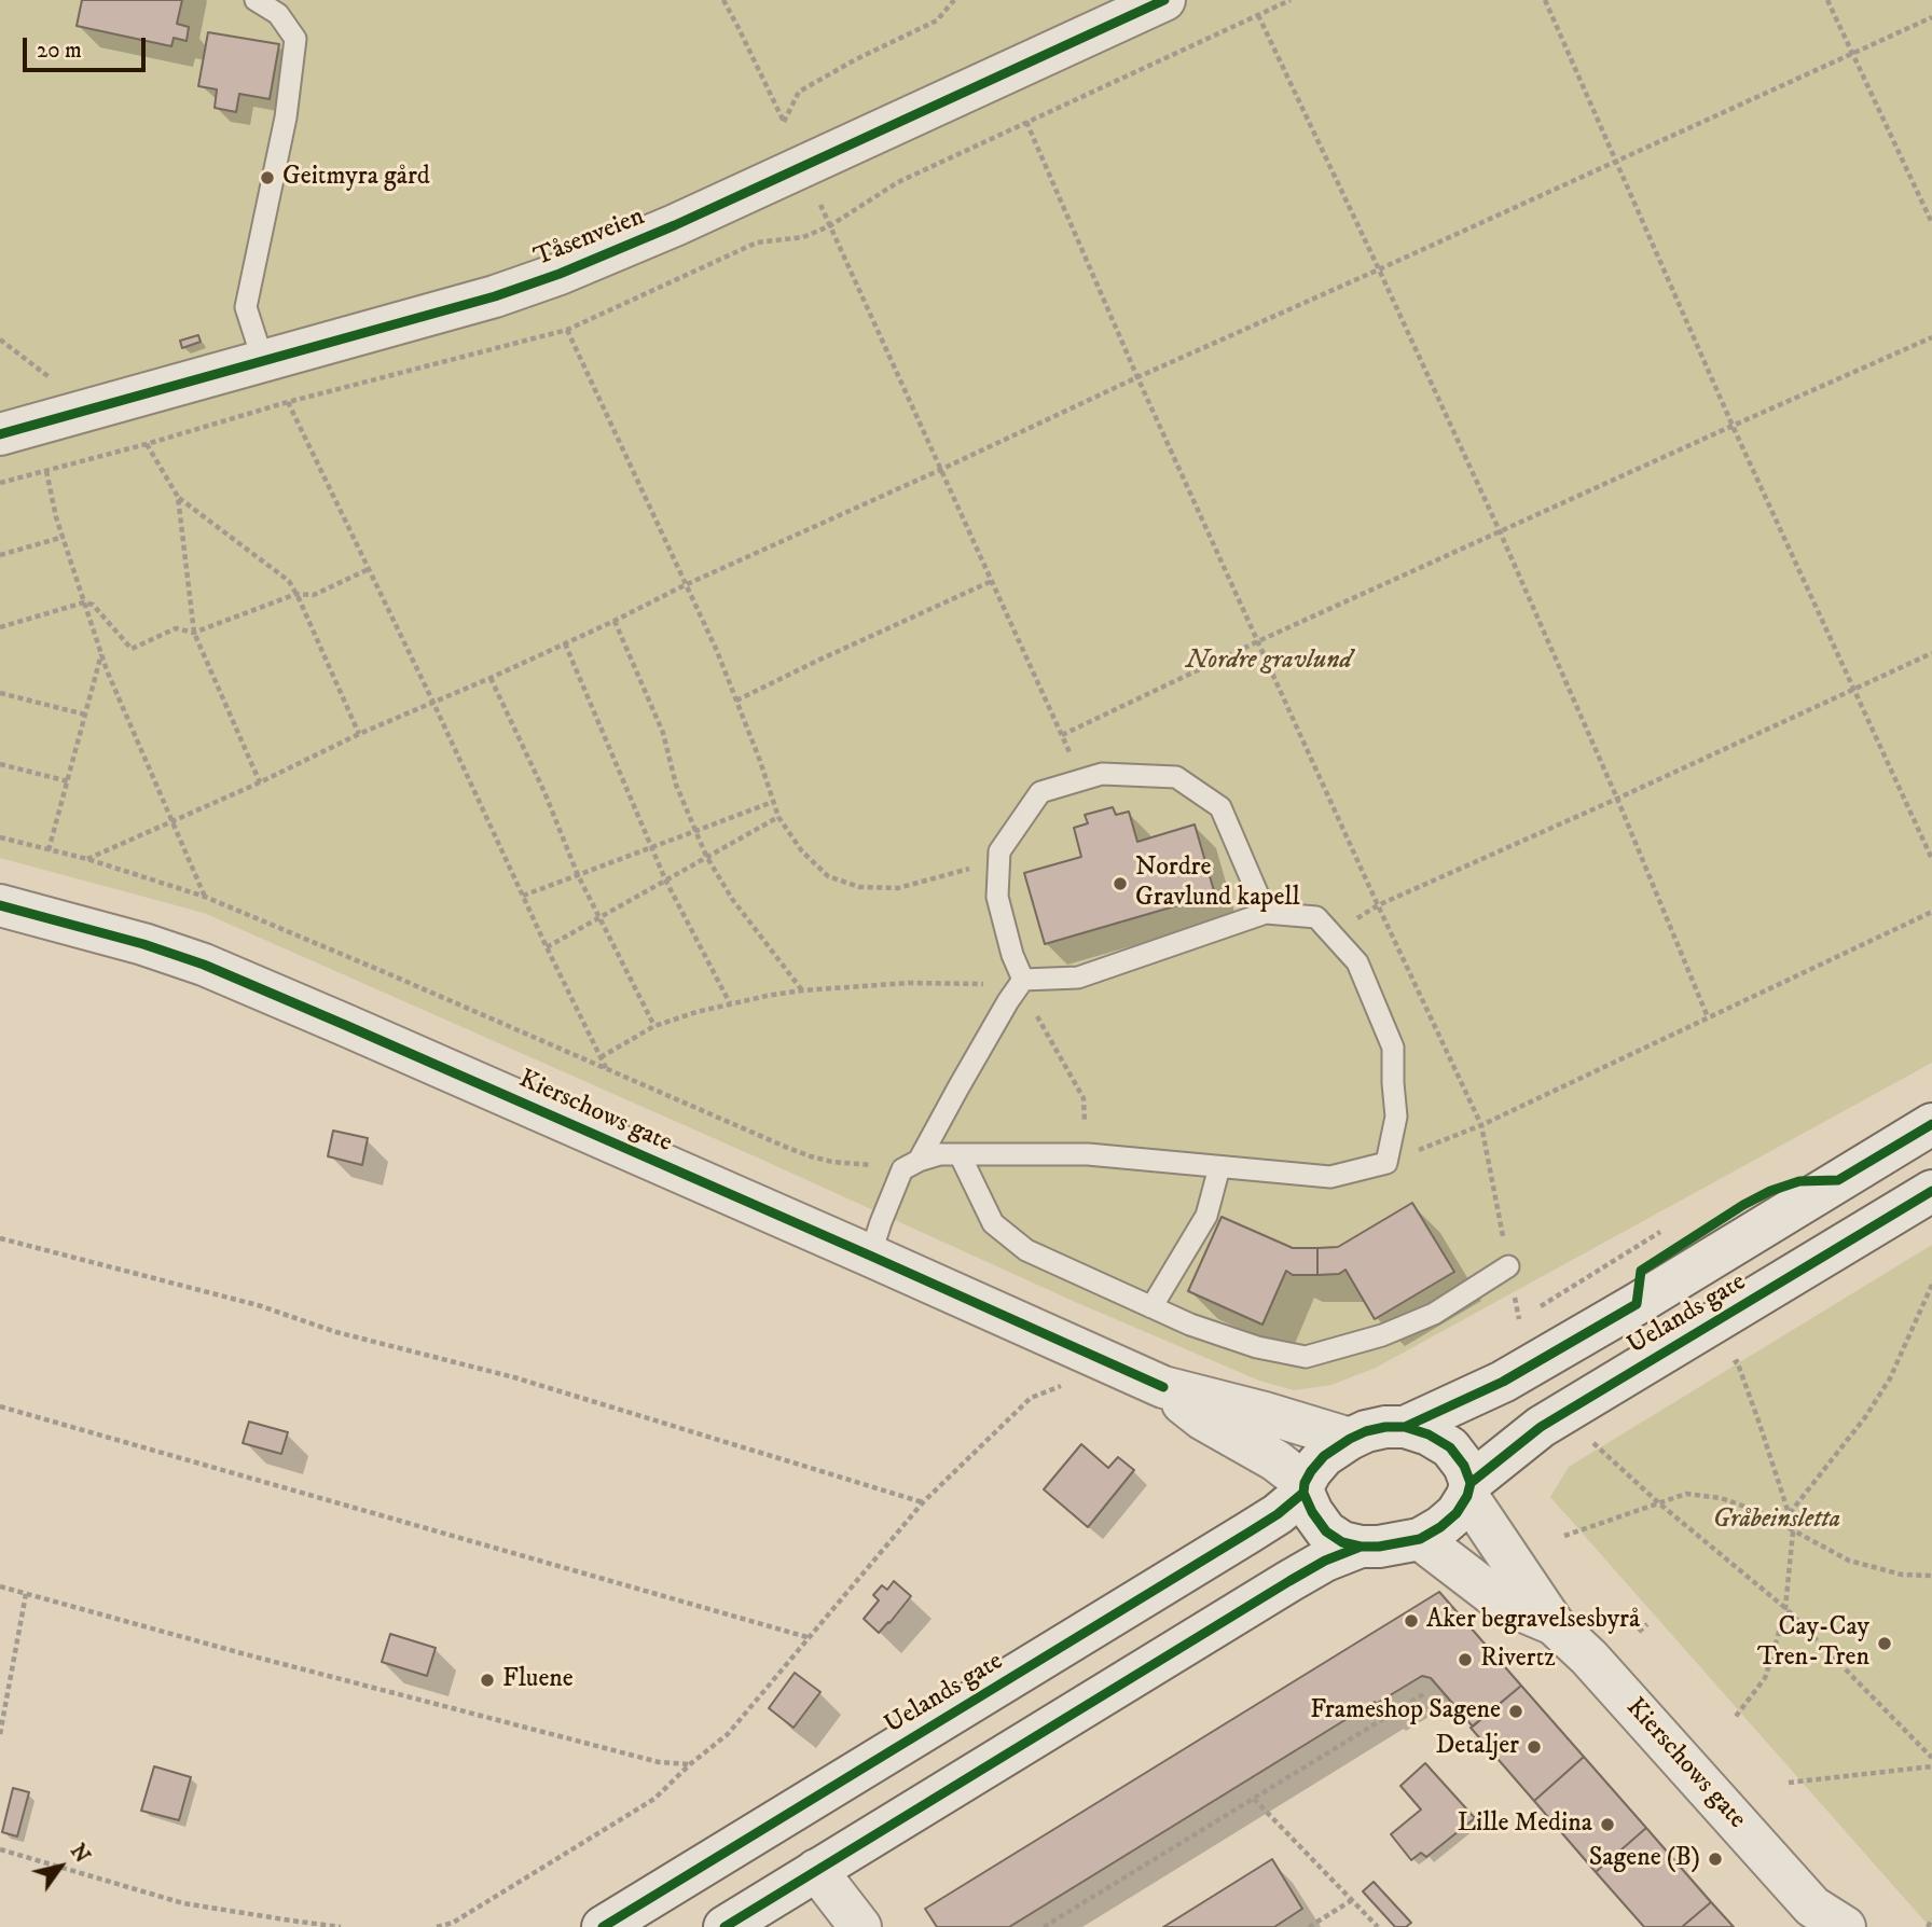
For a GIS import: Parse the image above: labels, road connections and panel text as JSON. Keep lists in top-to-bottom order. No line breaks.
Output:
{"streets":{"street":["Tåsenveien","Kierschows gate","Uelands gate"]},"crossings":[["Kierschows gate","Uelands gate"]],"parks":["Nordre gravlund","Gråbeinsletta"],"places":["Geitmyra gård","Nordre Gravlund kapell","Aker begravelsesbyrå","Cay-Cay Tren-Tren","Rivertz","Fluene","Frameshop Sagene","Detaljer","Lille Medina","Sagene (B)"],"scale_bar":"20 m","north":"top right"}
